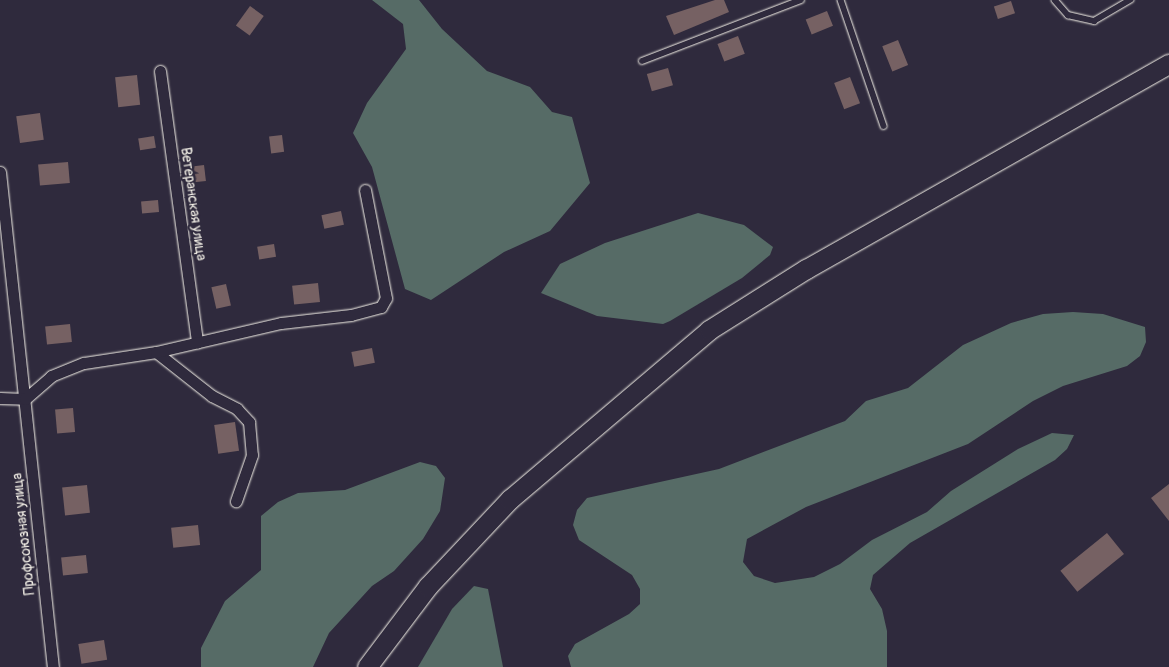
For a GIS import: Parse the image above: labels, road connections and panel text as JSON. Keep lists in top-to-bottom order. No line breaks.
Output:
{"streets":{"street":["Ветеранская улица","Профсоюзная улица"]}}
